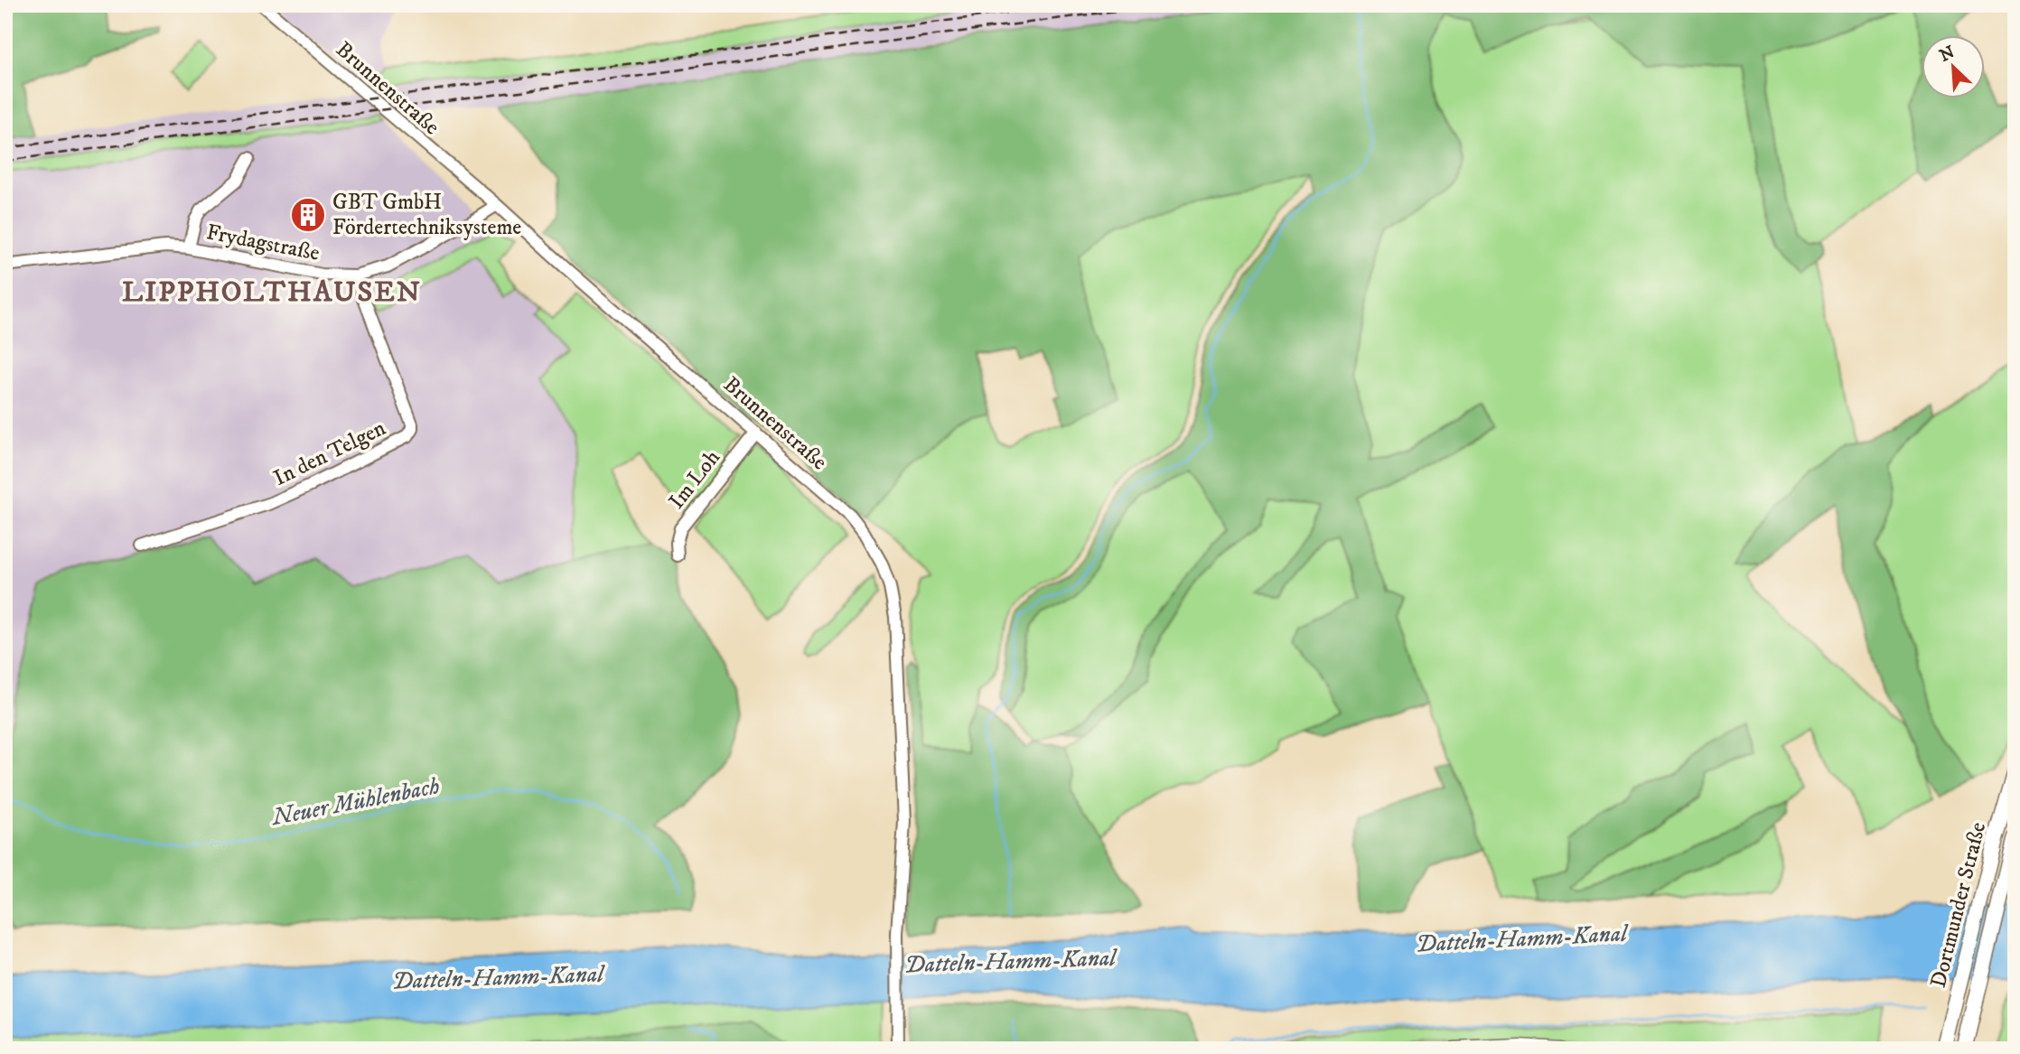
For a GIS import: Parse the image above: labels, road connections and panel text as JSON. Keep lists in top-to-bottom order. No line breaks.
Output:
{"streets":{"main road":["Dortmunder Straße"],"street":["Brunnenstraße","Frydagstraße","In den Telgen","Im Loh"]},"crossings":[["Brunnenstraße","Frydagstraße"],["Brunnenstraße","Im Loh"],["Frydagstraße","In den Telgen"]],"districts":["LIPPHOLTHAUSEN"],"water":["Neuer Mühlenbach","Datteln-Hamm-Kanal"],"places":{"building":["GBT GmbH Fördertechniksysteme"]},"north":"top left"}
